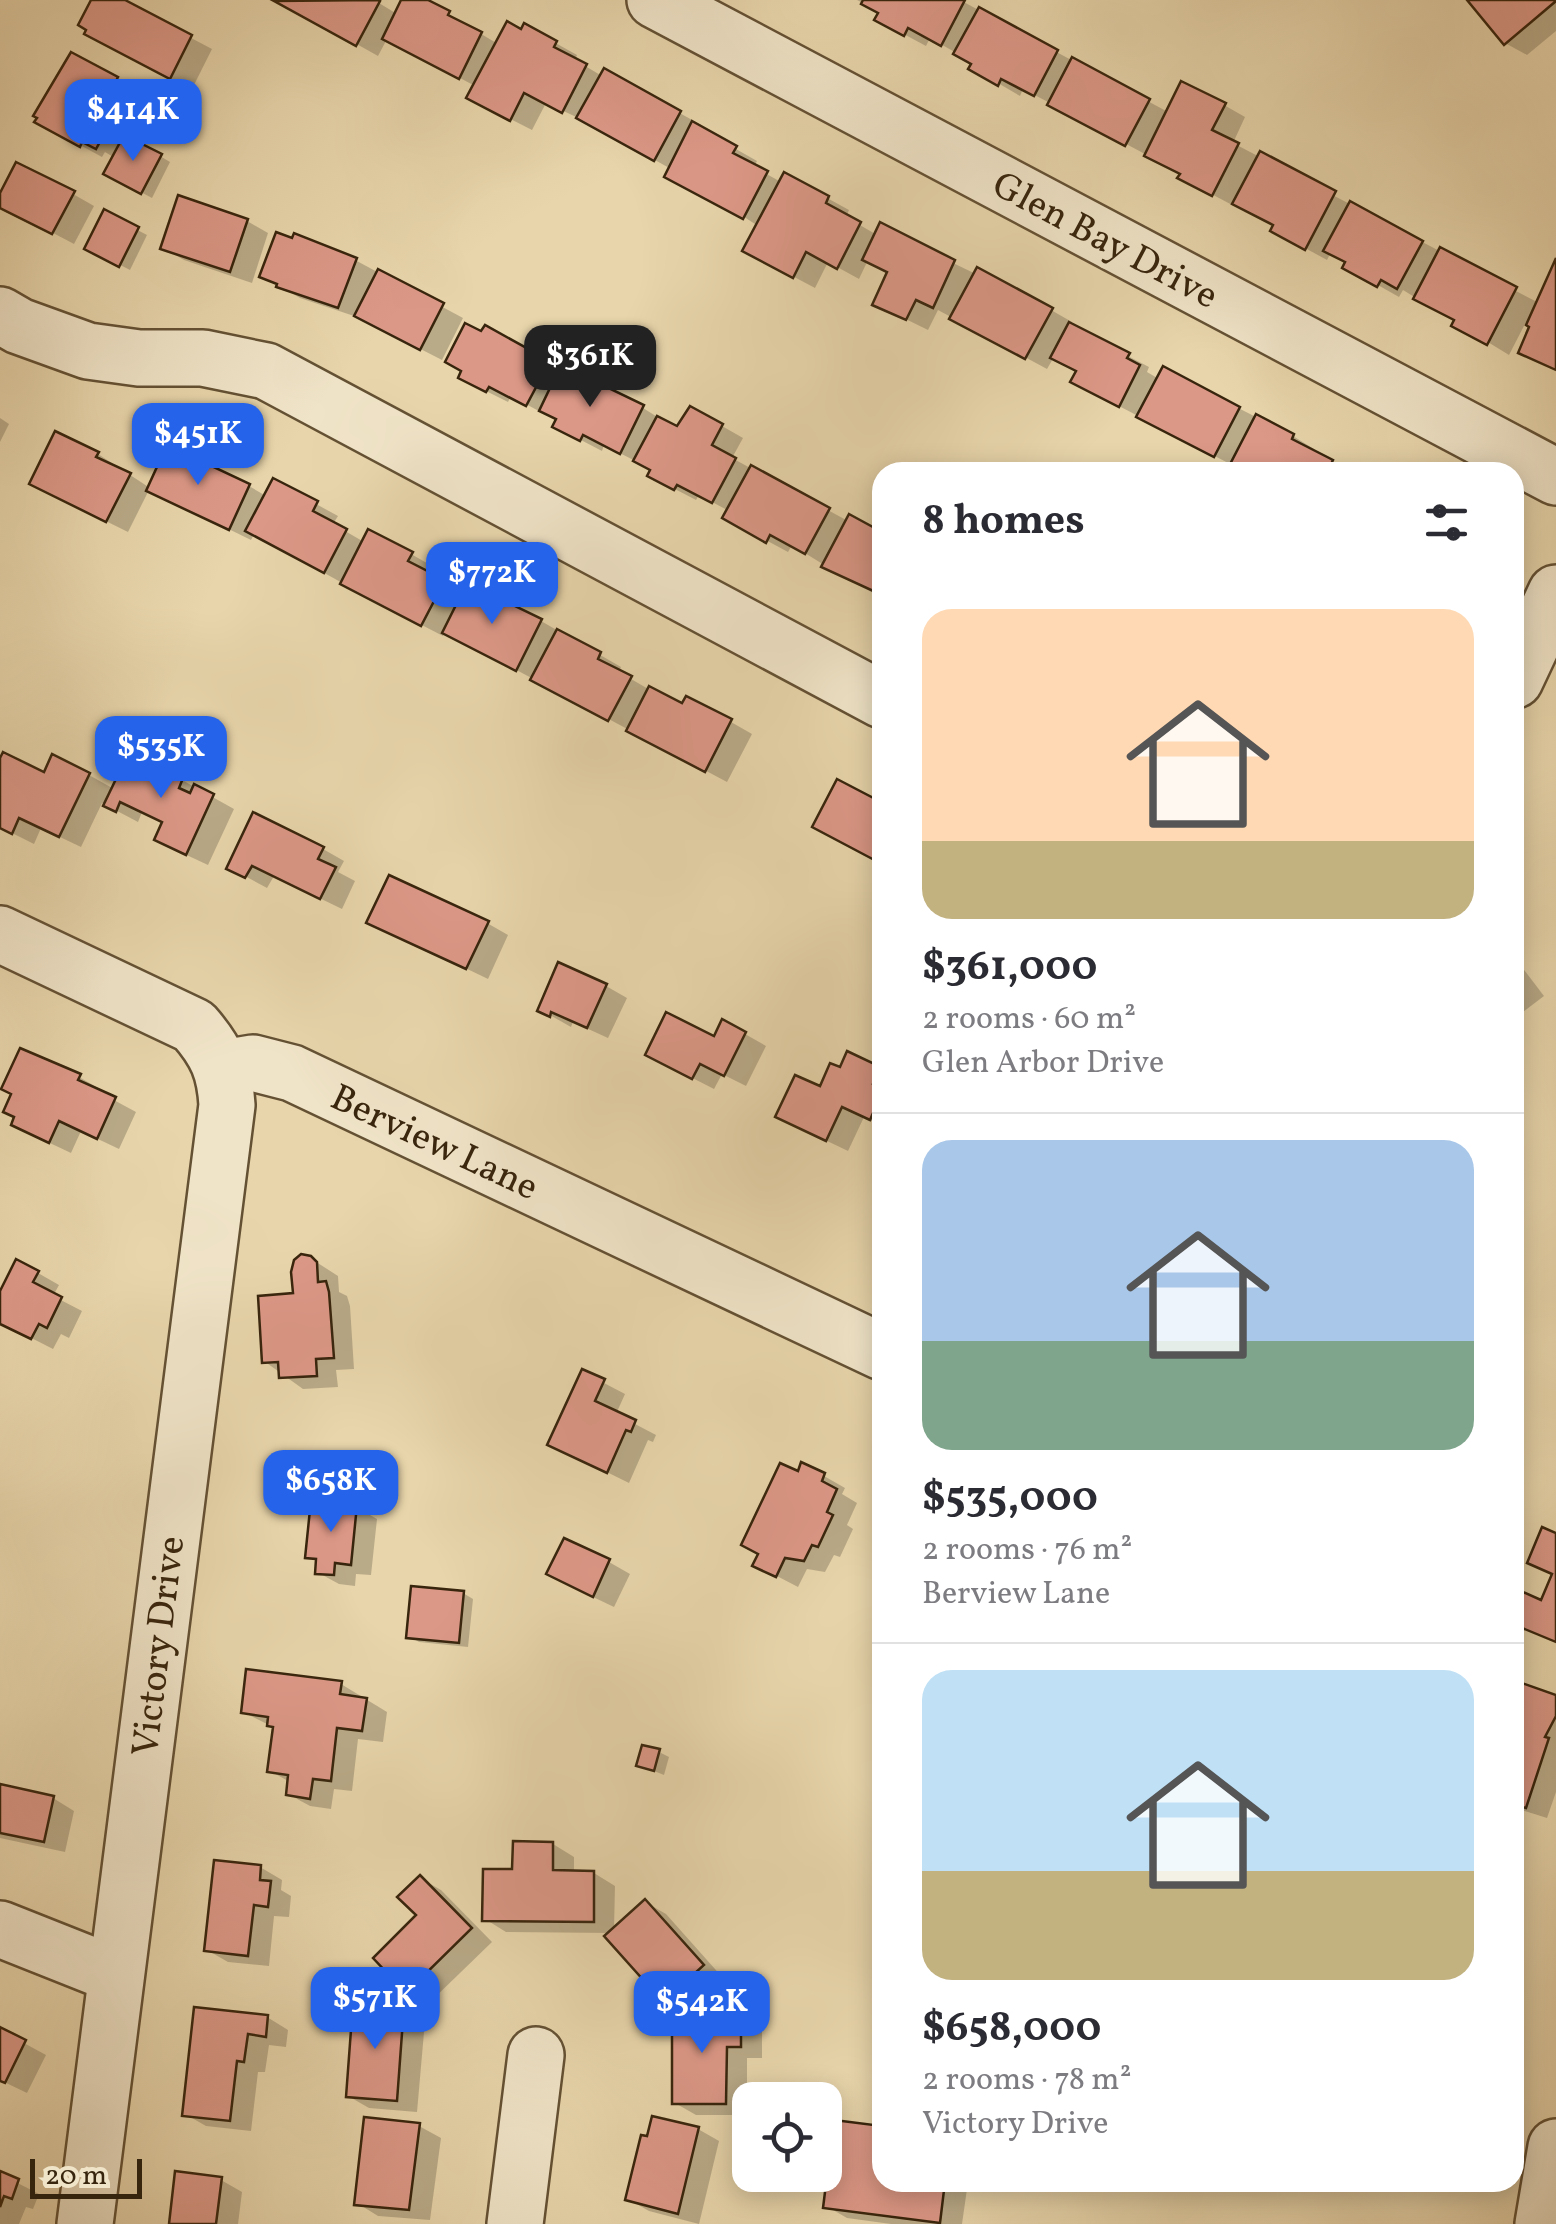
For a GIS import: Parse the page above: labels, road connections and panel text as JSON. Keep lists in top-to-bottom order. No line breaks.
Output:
{"streets":{"street":["Glen Bay Drive","Berview Lane","Victory Drive"]},"crossings":[["Berview Lane","Victory Drive"]],"scale_bar":"20 m","page":{"price":["$414K","$361K","$451K","$772K","$535K","$658K","$571K","$542K"],"heading":"8 homes","list":[{"name":"$361,000","note":"2 rooms · 60 m² · Glen Arbor Drive"},{"name":"$535,000","note":"2 rooms · 76 m² · Berview Lane"},{"name":"$658,000","note":"2 rooms · 78 m² · Victory Drive"}],"scale":"20 m"}}
